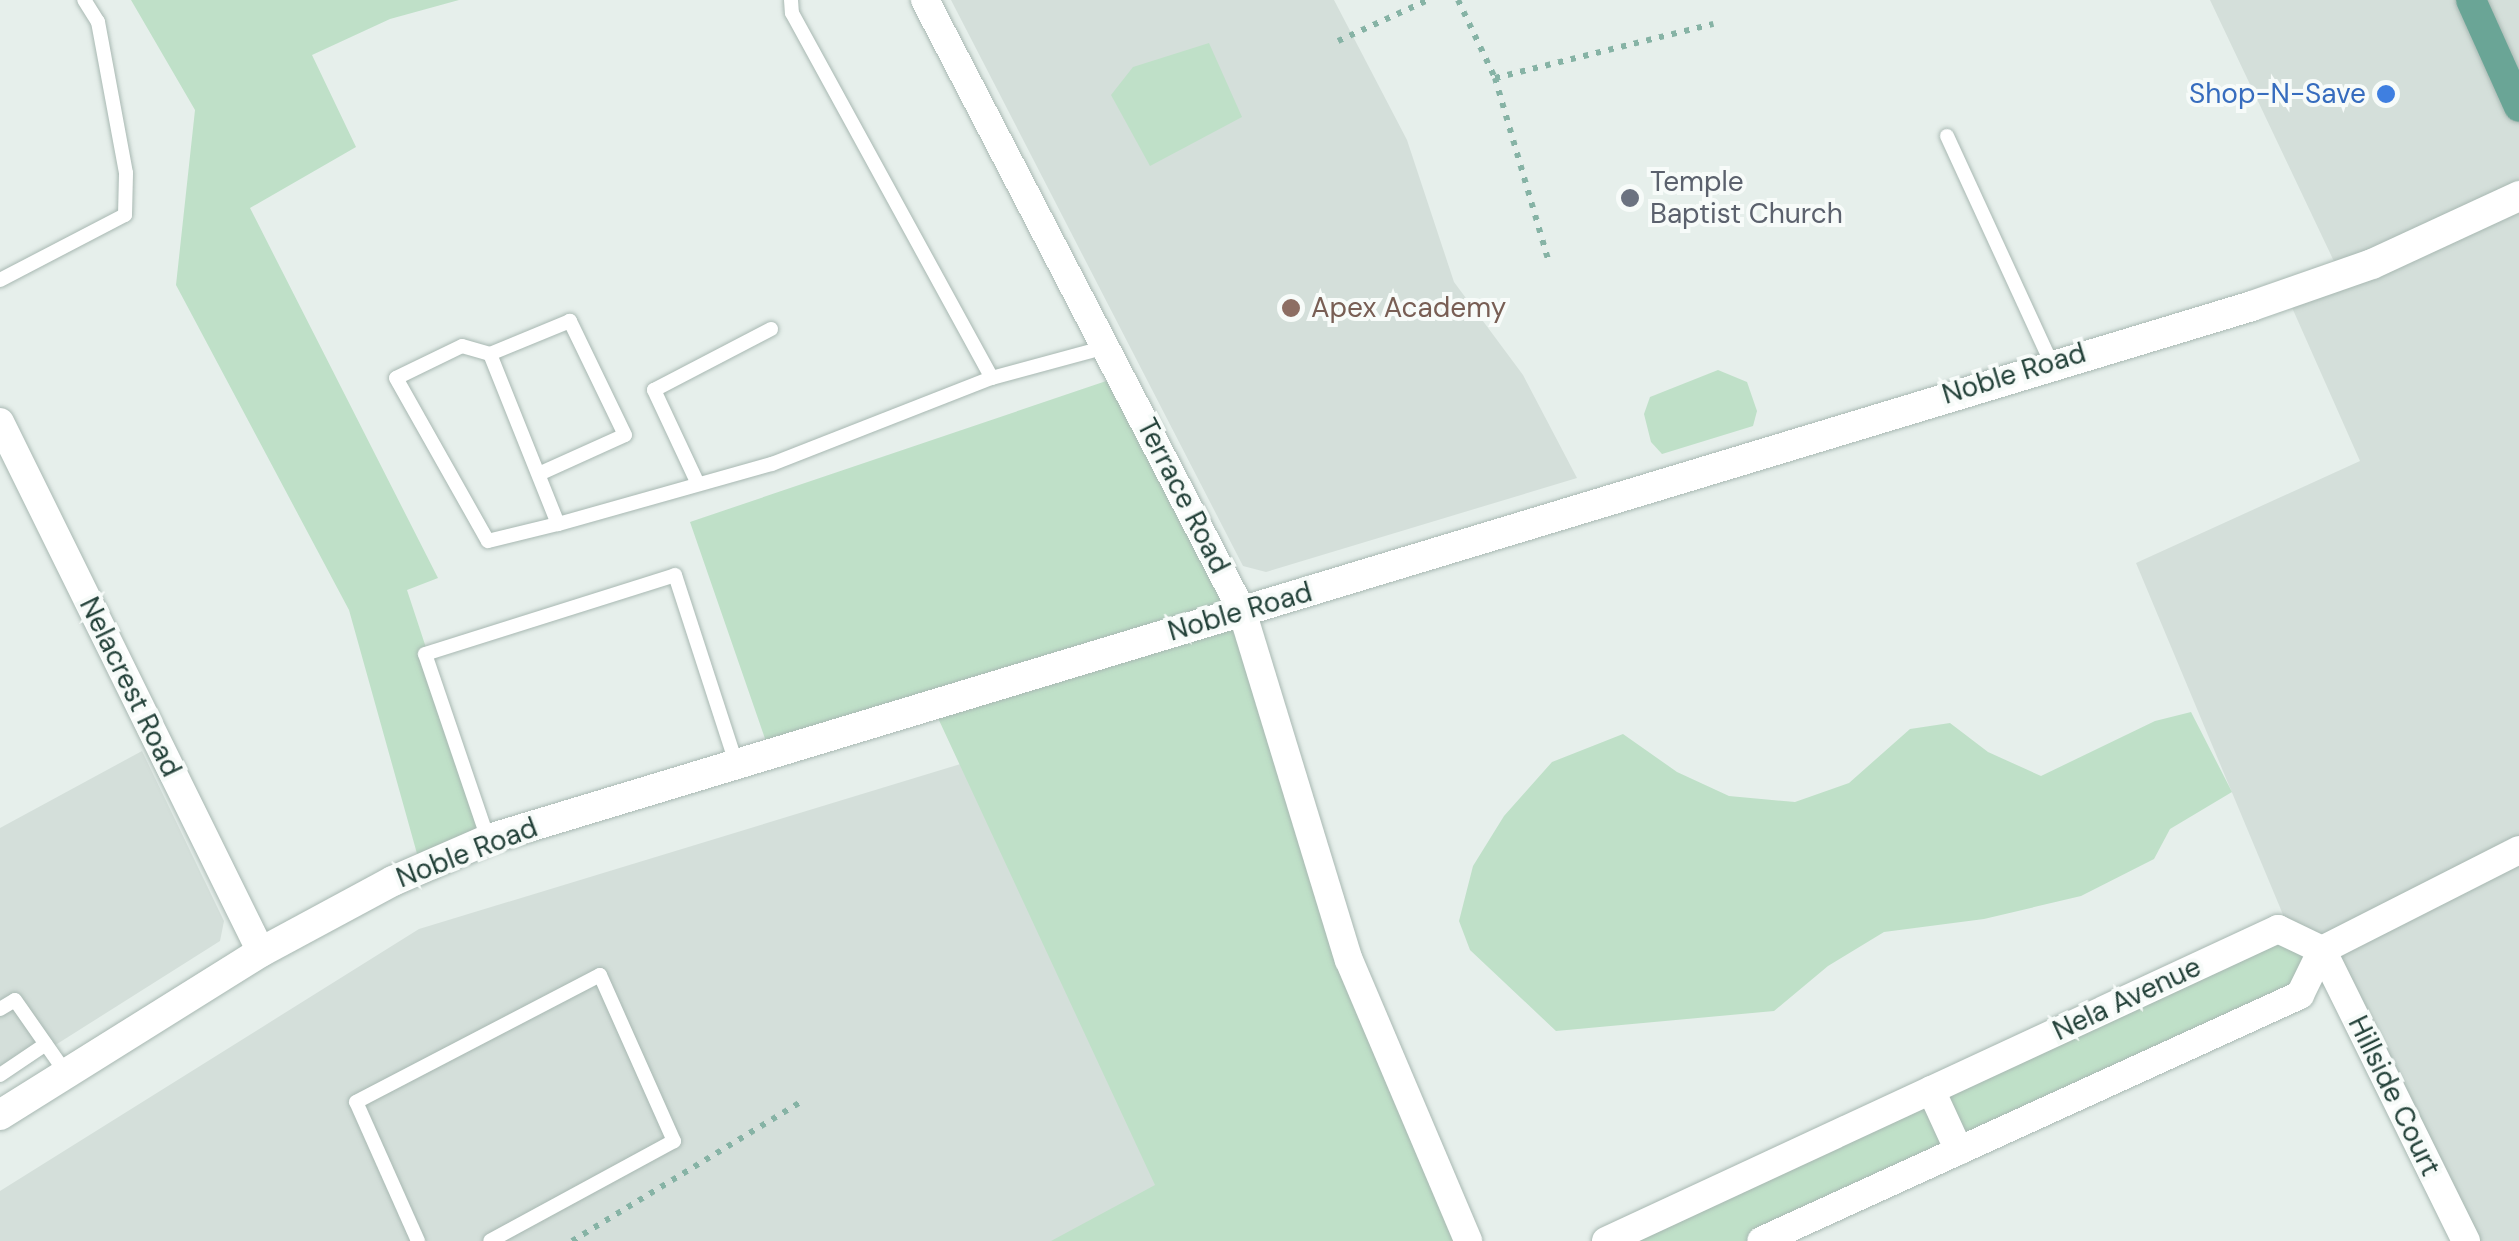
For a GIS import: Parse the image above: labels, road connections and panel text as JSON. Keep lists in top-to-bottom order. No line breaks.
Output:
{"streets":{"main road":["Noble Road"],"street":["Terrace Road","Nelacrest Road","Nela Avenue","Hillside Court"]},"crossings":[["Noble Road","Terrace Road"],["Noble Road","Nelacrest Road"],["Nela Avenue","Hillside Court"]],"places":["Shop-N-Save","Temple Baptist Church","Apex Academy"]}
